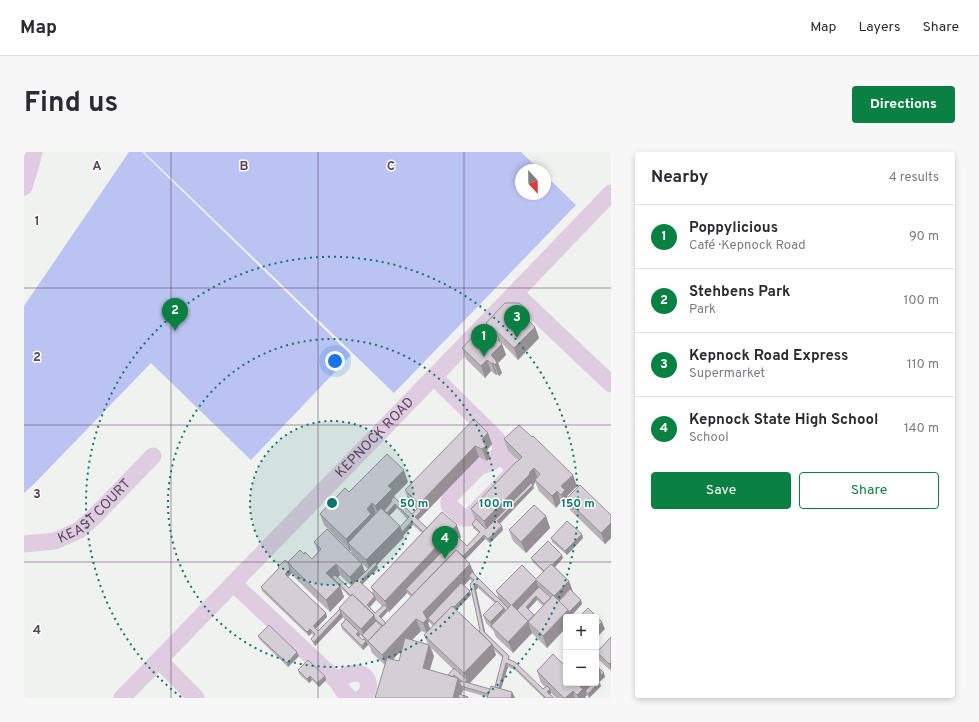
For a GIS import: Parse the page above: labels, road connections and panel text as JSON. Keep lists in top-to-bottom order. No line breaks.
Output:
{"streets":{"street":["KEPNOCK ROAD","KEAST COURT"]},"north":"bottom","page":{"header":"Map","nav":["Map","Layers","Share"],"title":"Find us","buttons":["Directions",["Save","Share"]],"heading":["Nearby","4 results"],"list":[{"mark":"1","name":"Poppylicious","note":"Café · Kepnock Road","value":"90 m"},{"mark":"2","name":"Stehbens Park","note":"Park","value":"100 m"},{"mark":"3","name":"Kepnock Road Express","note":"Supermarket","value":"110 m"},{"mark":"4","name":"Kepnock State High School","note":"School","value":"140 m"}],"pins":["2","3","1","4"],"map_buttons":["+","−"]},"grid":{"columns":["A","B","C"],"rows":["1","2","3","4"]},"rings":["50 m","100 m","150 m"]}
